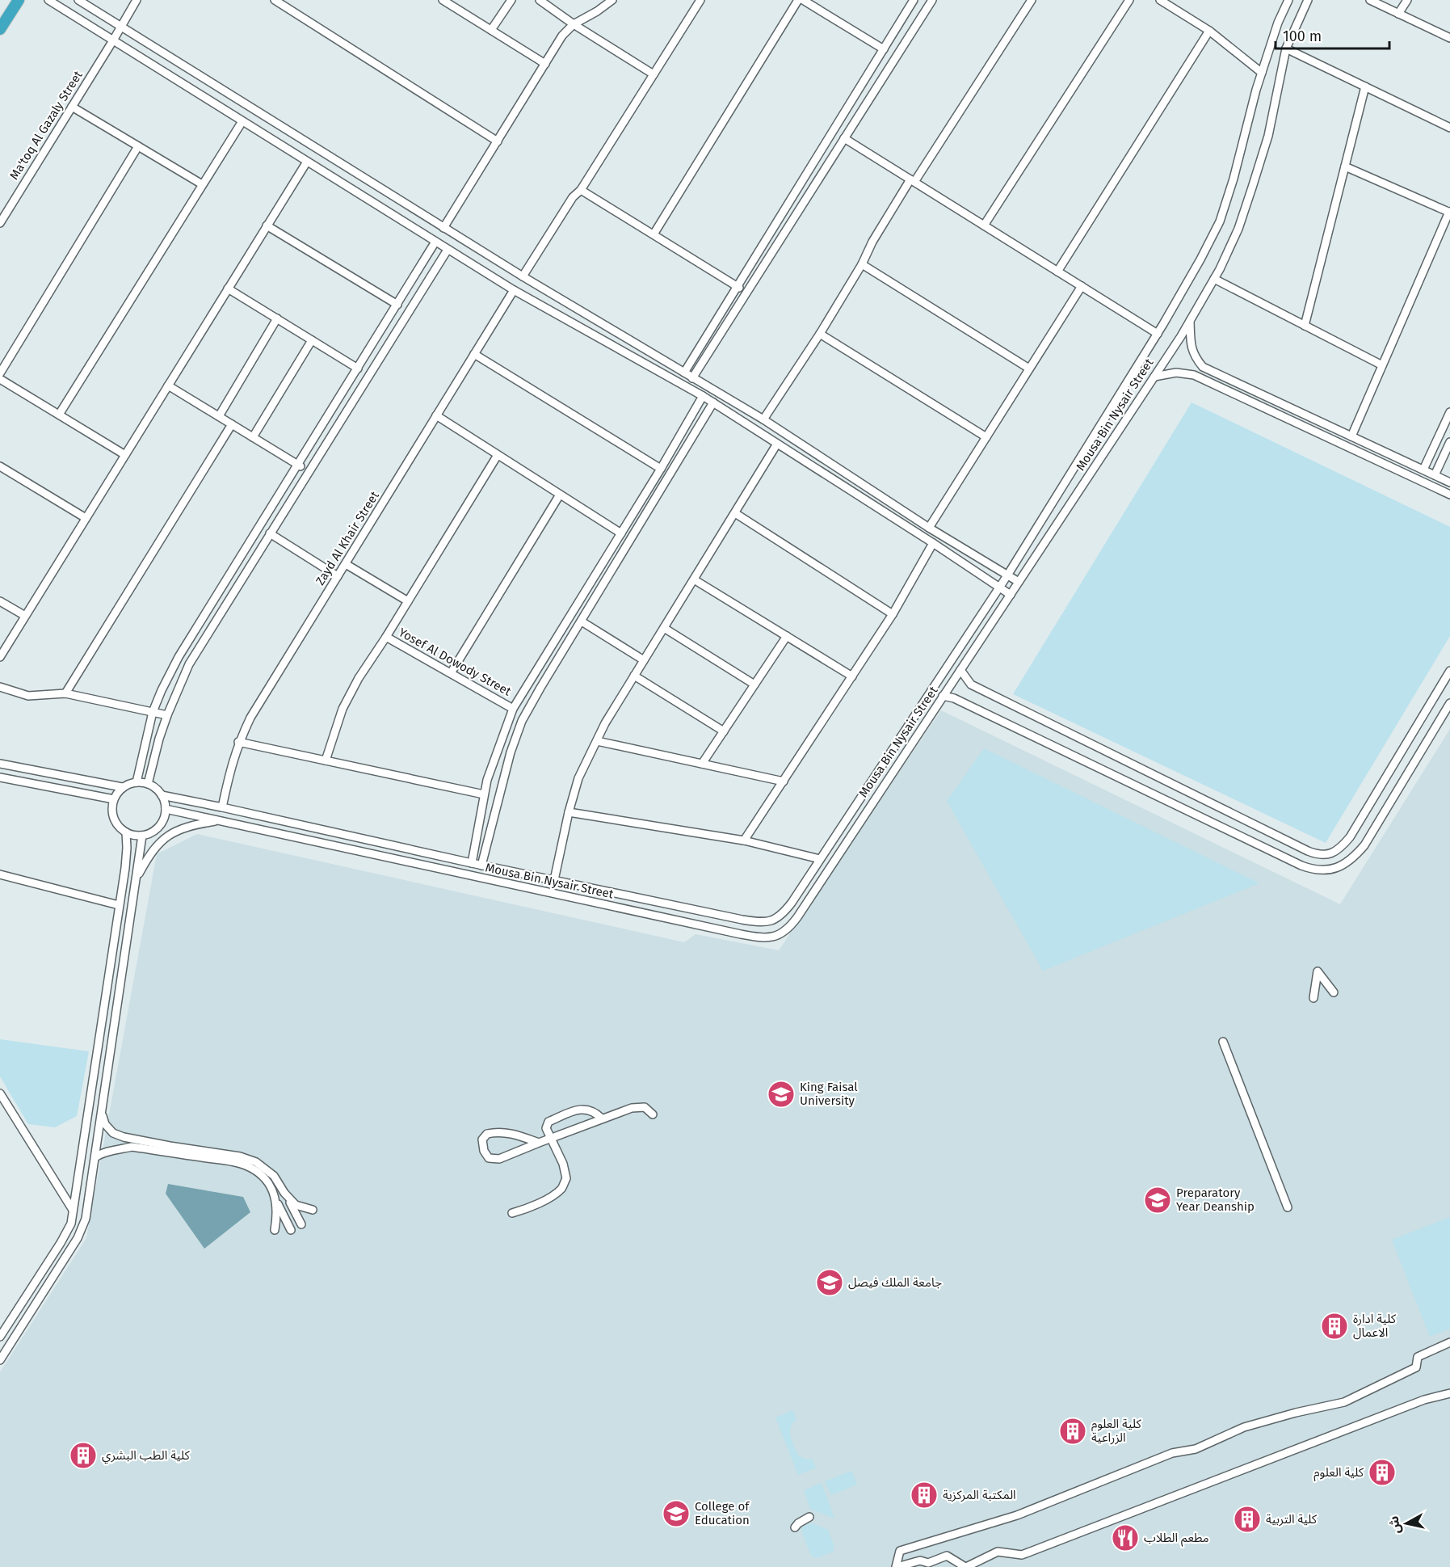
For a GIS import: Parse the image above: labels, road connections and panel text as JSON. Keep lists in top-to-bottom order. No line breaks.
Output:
{"streets":{"street":["Ma'toq Al Gazaly Street","Mousa Bin Nysair Street","Zayd Al Khair Street","Yosef Al Dowody Street"]},"crossings":[["Mousa Bin Nysair Street","Zayd Al Khair Street"]],"places":{"school or university":["King Faisal University","Preparatory Year Deanship","جامعة الملك فيصل","College of Education"],"building":["كلية ادارة الاعمال","كلية العلوم الزراعية","كلية الطب البشري","كلية العلوم","المكتبة المركزية","كلية التربية"],"restaurant":["مطعم الطلاب"]},"scale_bar":"100 m","north":"left"}
